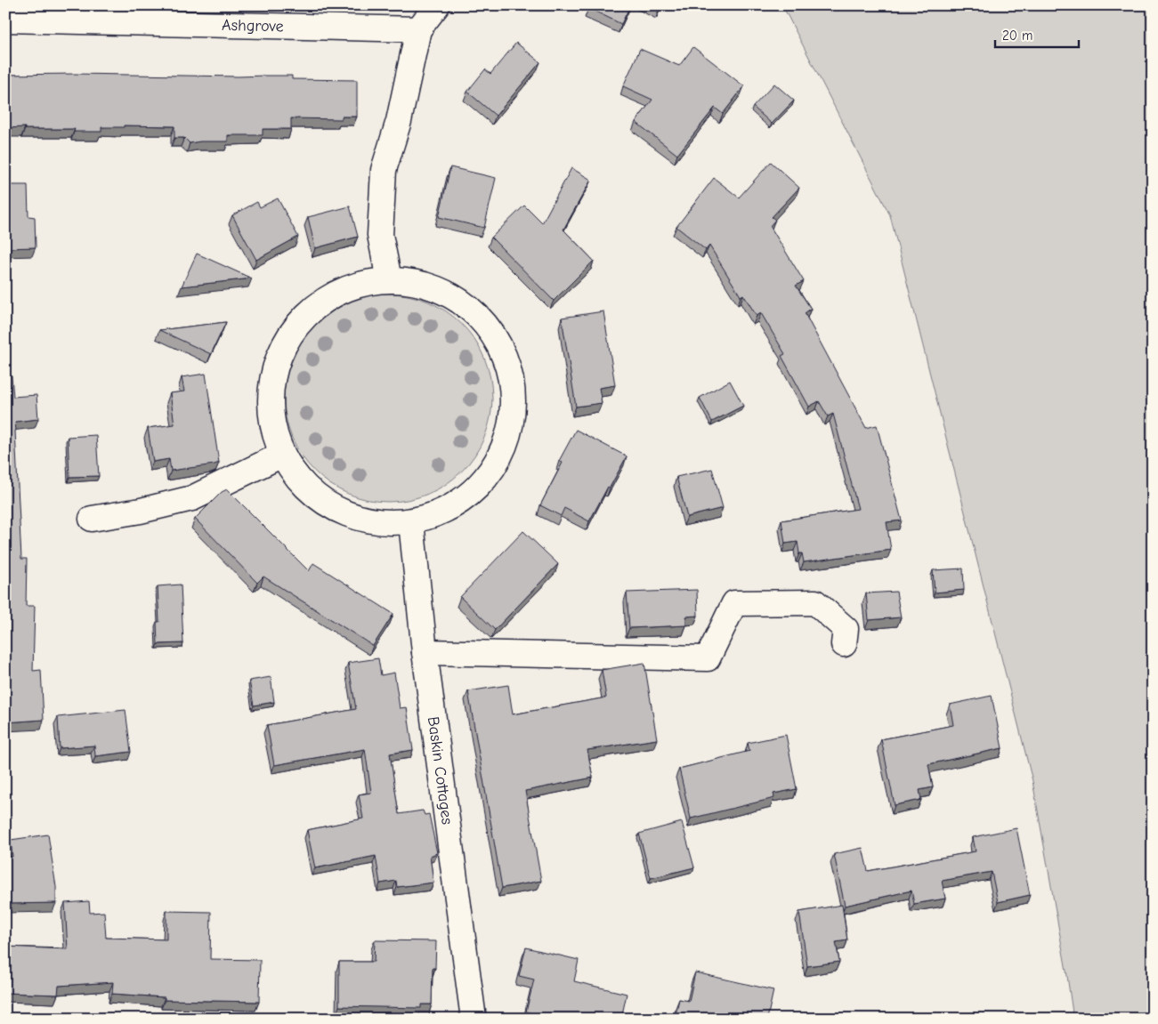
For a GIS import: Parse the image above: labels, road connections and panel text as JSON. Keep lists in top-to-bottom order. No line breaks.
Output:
{"streets":{"street":["Ashgrove","Baskin Cottages"]},"scale_bar":"20 m"}
